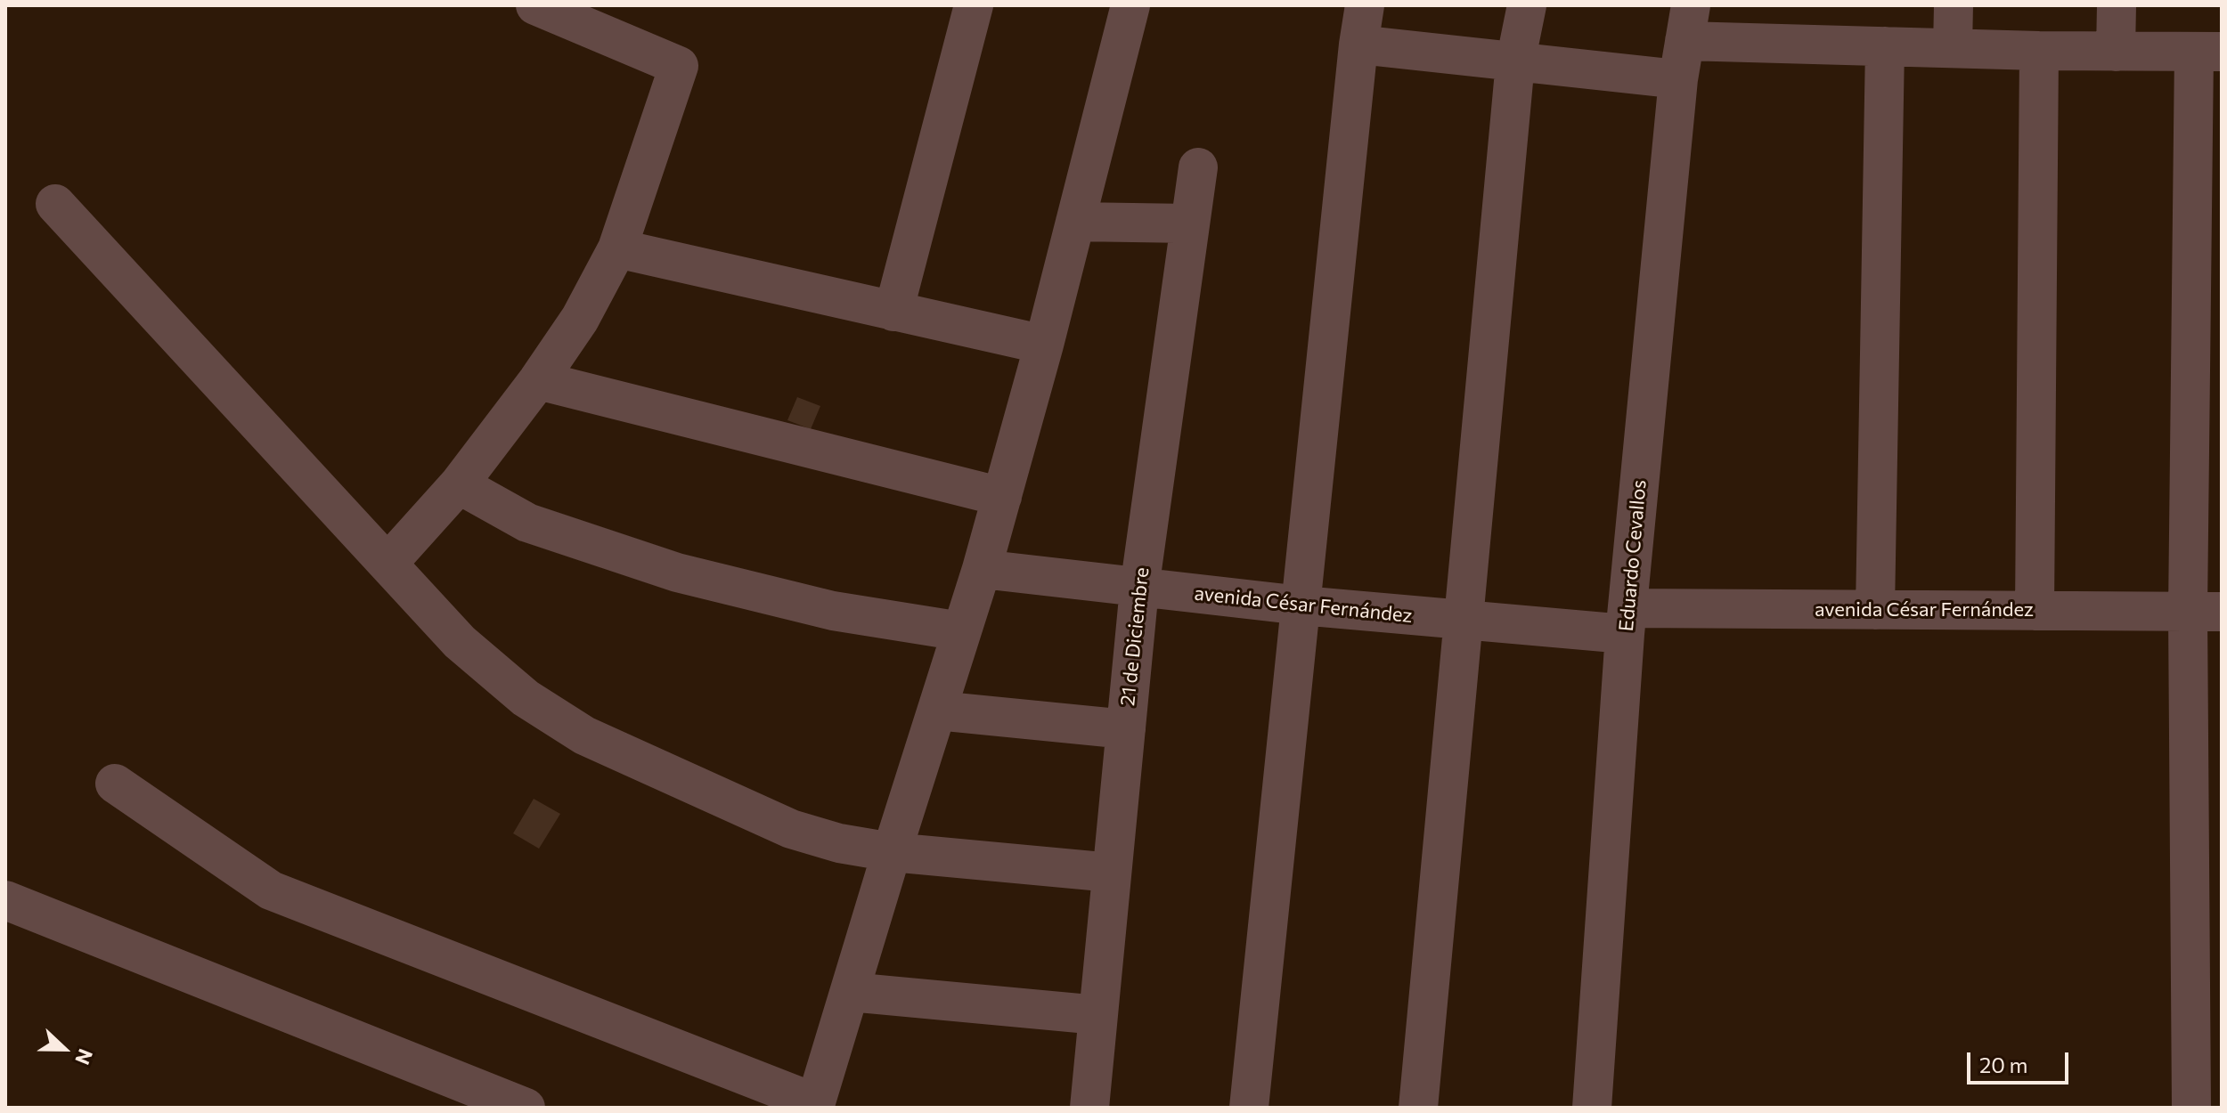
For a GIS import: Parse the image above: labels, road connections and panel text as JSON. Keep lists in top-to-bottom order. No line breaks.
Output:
{"streets":{"street":["Eduardo Cevallos","avenida César Fernández","21 de Diciembre"]},"crossings":[["Eduardo Cevallos","avenida César Fernández"],["avenida César Fernández","21 de Diciembre"]],"scale_bar":"20 m","north":"right"}
